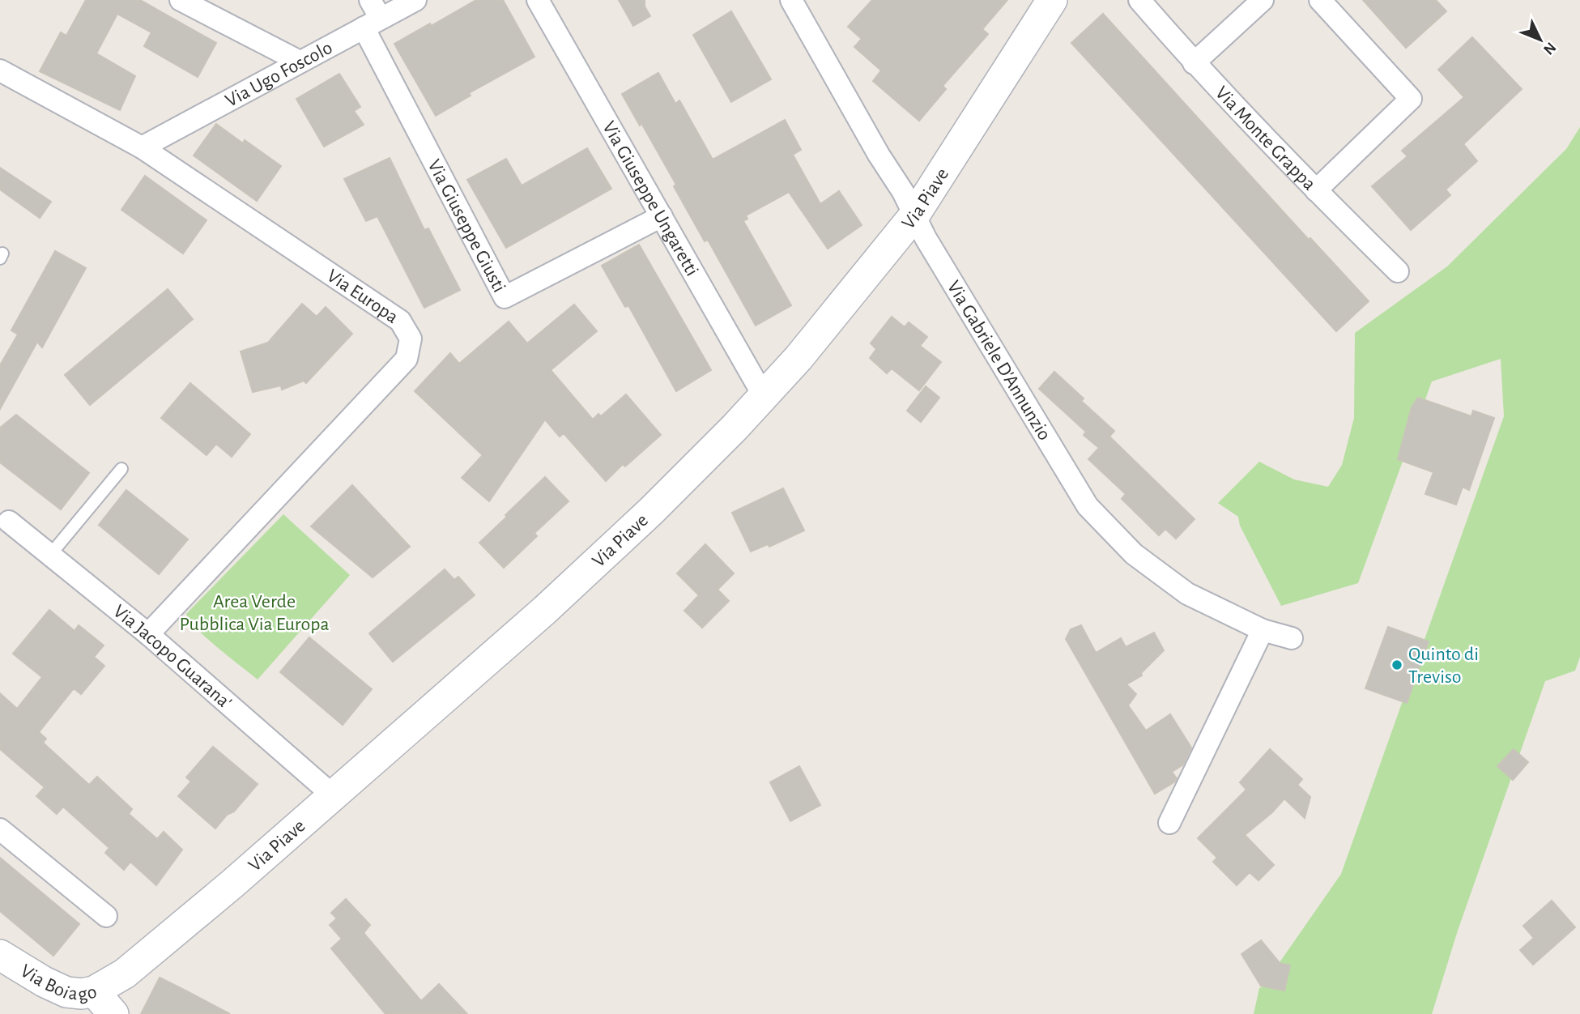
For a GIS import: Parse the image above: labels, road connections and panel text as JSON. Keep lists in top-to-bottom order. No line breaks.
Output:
{"streets":{"main road":["Via Piave","Via Boiago"],"street":["Via Ugo Foscolo","Via Monte Grappa","Via Giuseppe Ungaretti","Via Giuseppe Giusti","Via Europa","Via Gabriele D'Annunzio","Via Jacopo Guarana'"]},"crossings":[["Via Ugo Foscolo","Via Giuseppe Giusti"],["Via Ugo Foscolo","Via Europa"],["Via Piave","Via Giuseppe Ungaretti"],["Via Piave","Via Gabriele D'Annunzio"],["Via Piave","Via Jacopo Guarana'"],["Via Piave","Via Boiago"],["Via Giuseppe Ungaretti","Via Giuseppe Giusti"],["Via Europa","Via Jacopo Guarana'"]],"parks":["Area Verde Pubblica Via Europa"],"places":["Quinto di Treviso"],"north":"bottom right"}
